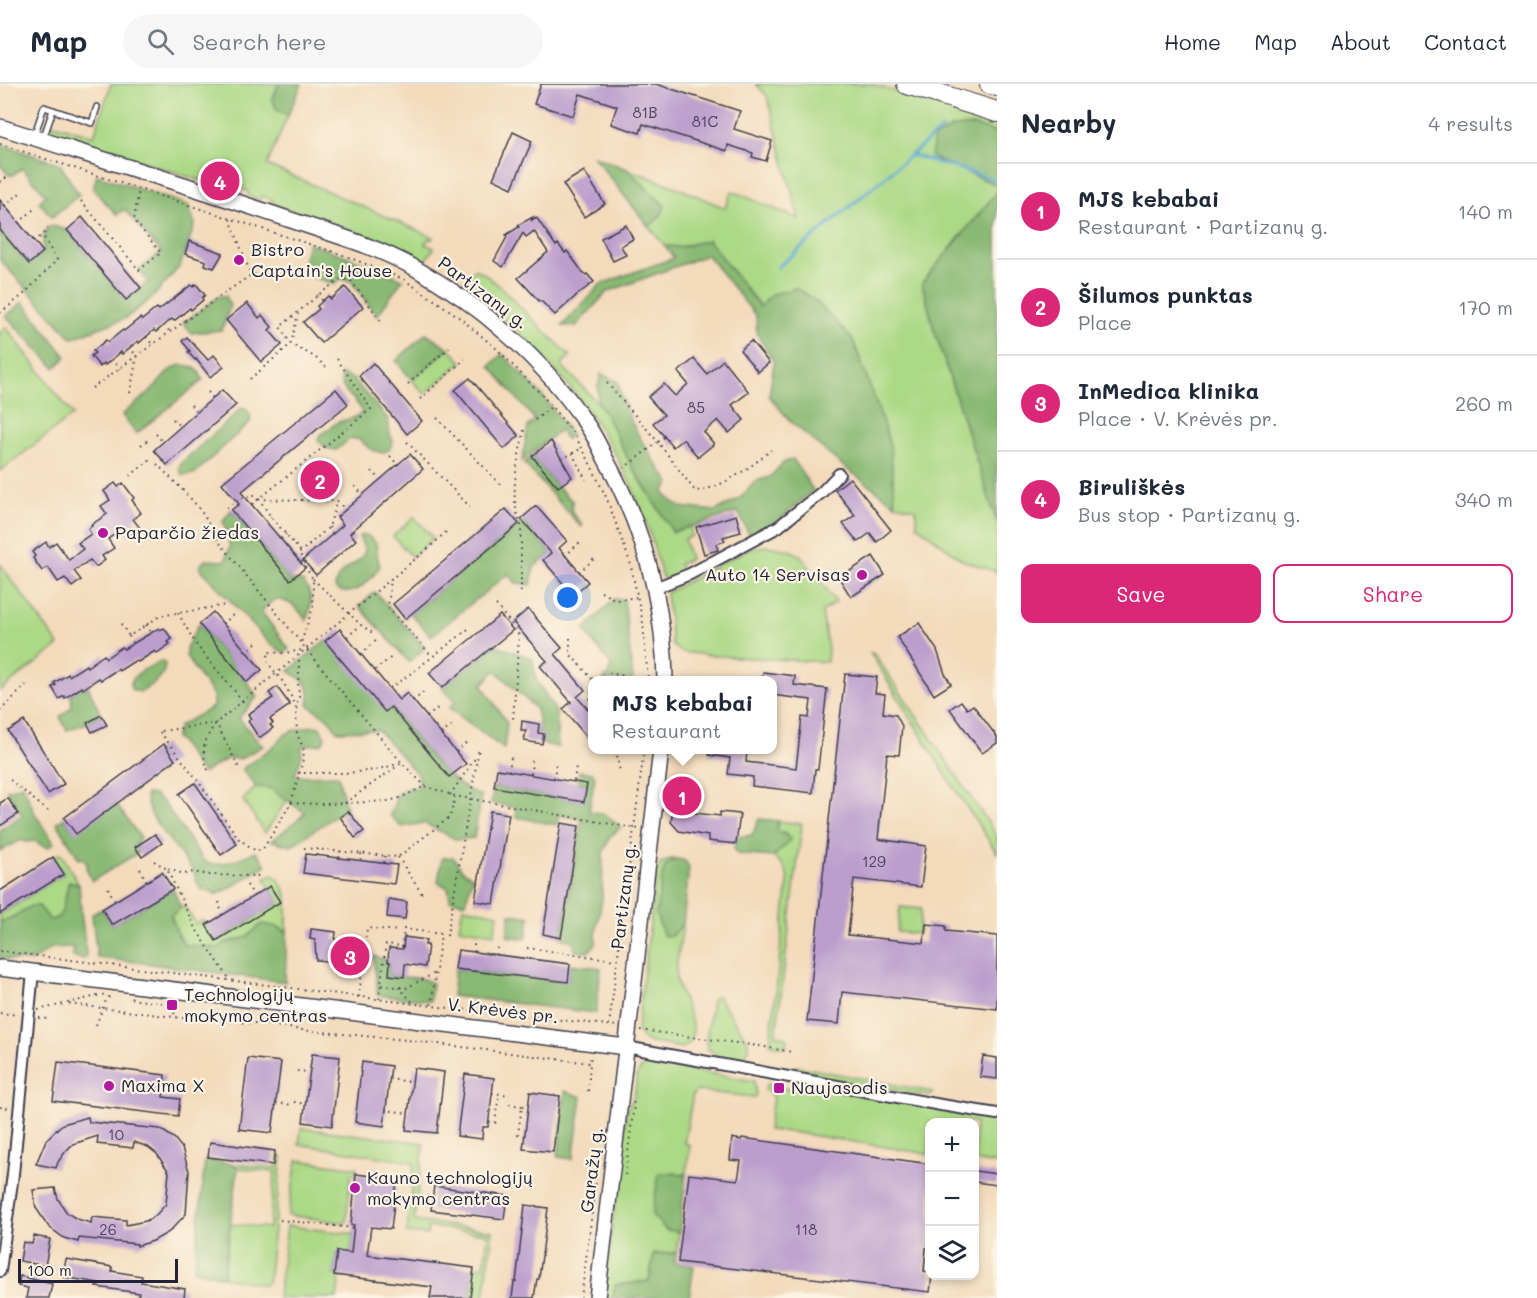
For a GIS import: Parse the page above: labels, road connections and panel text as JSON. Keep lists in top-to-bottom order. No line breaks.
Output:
{"streets":{"street":["Partizanų g.","V. Krėvės pr.","Garažų g."]},"crossings":[["Partizanų g.","V. Krėvės pr."],["Partizanų g.","Garažų g."],["V. Krėvės pr.","Garažų g."]],"places":{"other":["Bistro Captain's House","Paparčio žiedas","Auto 14 Servisas","Maxima X","Kauno technologijų mokymo centras"],"transit":["Technologijų mokymo centras","Naujasodis"]},"house_numbers":["81B","81C","85","129","10","26","118"],"scale_bar":"100 m","page":{"header":"Map","search":"Search here","nav":["Home","Map","About","Contact"],"heading":["Nearby","4 results"],"pins":["4","2","1","3"],"list":[{"mark":"1","name":"MJS kebabai","note":"Restaurant · Partizanų g.","value":"140 m"},{"mark":"2","name":"Šilumos punktas","note":"Place","value":"170 m"},{"mark":"3","name":"InMedica klinika","note":"Place · V. Krėvės pr.","value":"260 m"},{"mark":"4","name":"Biruliškės","note":"Bus stop · Partizanų g.","value":"340 m"}],"buttons":["Save","Share"],"popup":["MJS kebabai","Restaurant"],"map_buttons":["+","−"],"scale":"100 m"}}
